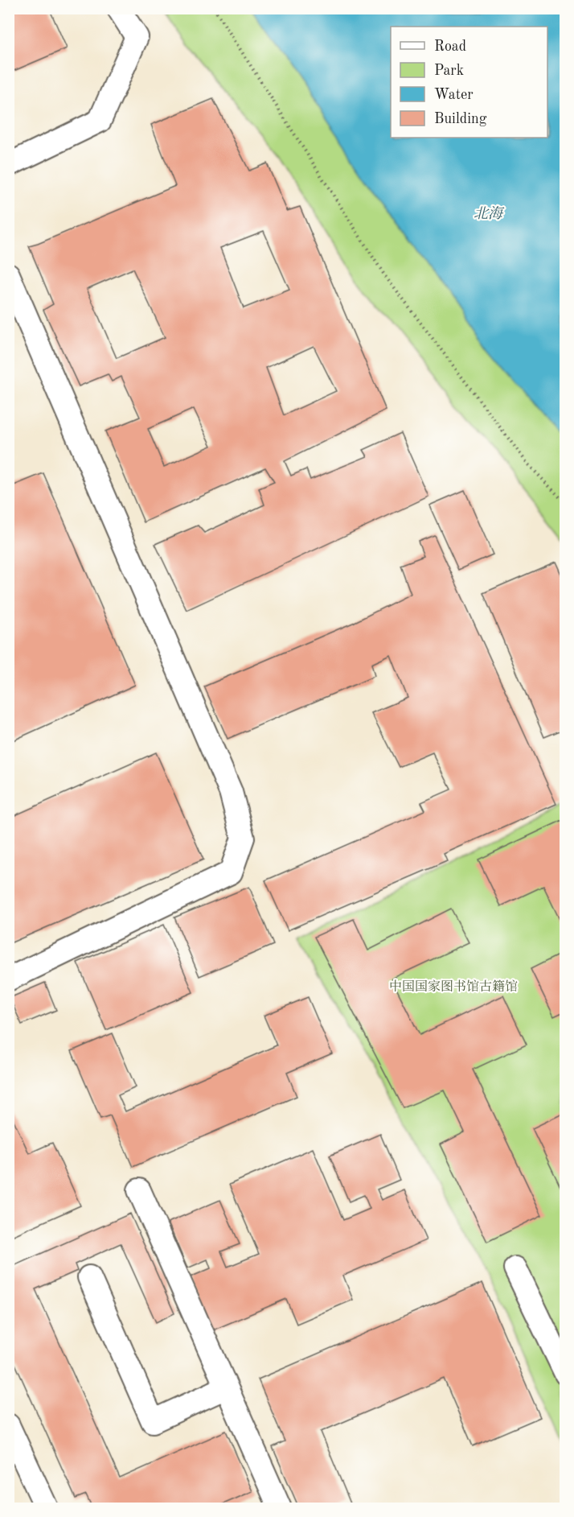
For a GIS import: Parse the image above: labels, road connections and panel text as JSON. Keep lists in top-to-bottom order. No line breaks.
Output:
{"water":["北海"],"parks":["中国国家图书馆古籍馆"],"legend":["Road","Park","Water","Building"]}
